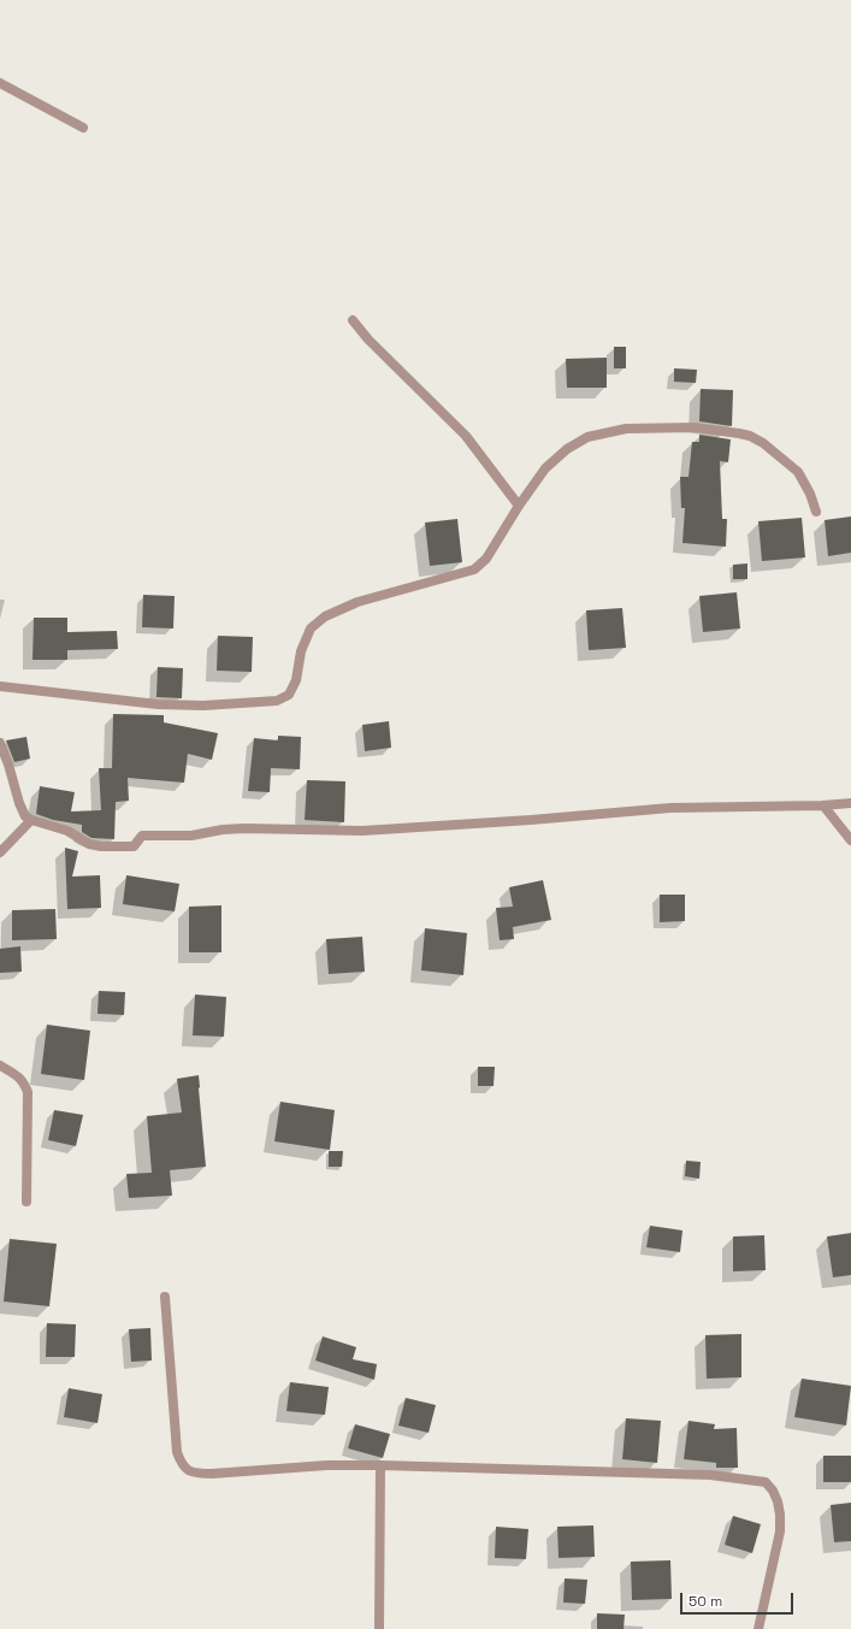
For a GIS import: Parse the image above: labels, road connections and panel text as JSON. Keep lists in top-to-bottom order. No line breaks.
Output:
{"scale_bar":"50 m"}
